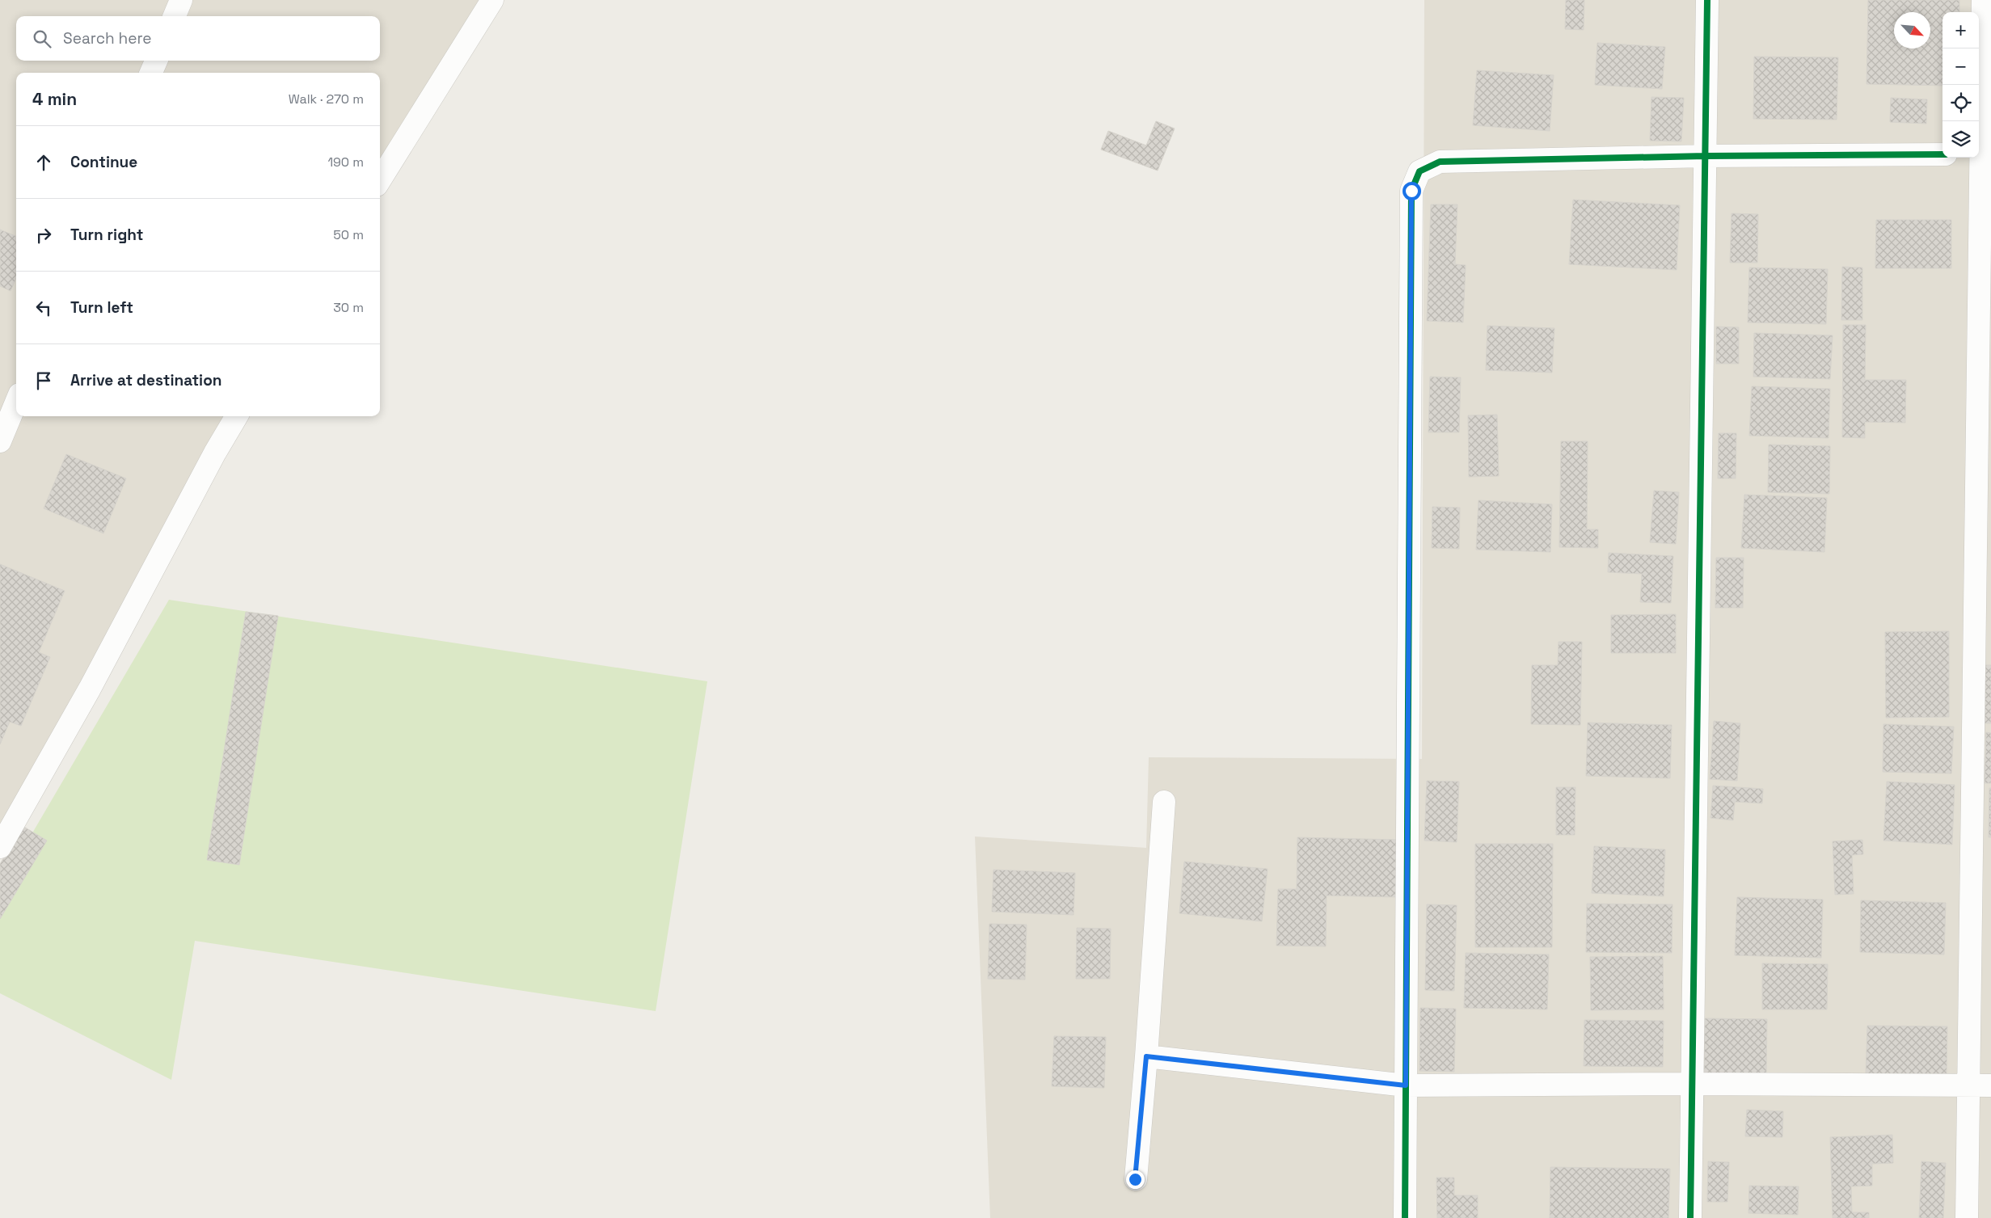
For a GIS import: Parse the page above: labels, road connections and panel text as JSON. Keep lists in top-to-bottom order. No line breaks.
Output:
{"north":"bottom right","page":{"map_buttons":["+","−"],"search":"Search here","heading":["4 min","Walk · 270 m"],"list":[["Continue","190 m"],["Turn right","50 m"],["Turn left","30 m"],"Arrive at destination"]}}
